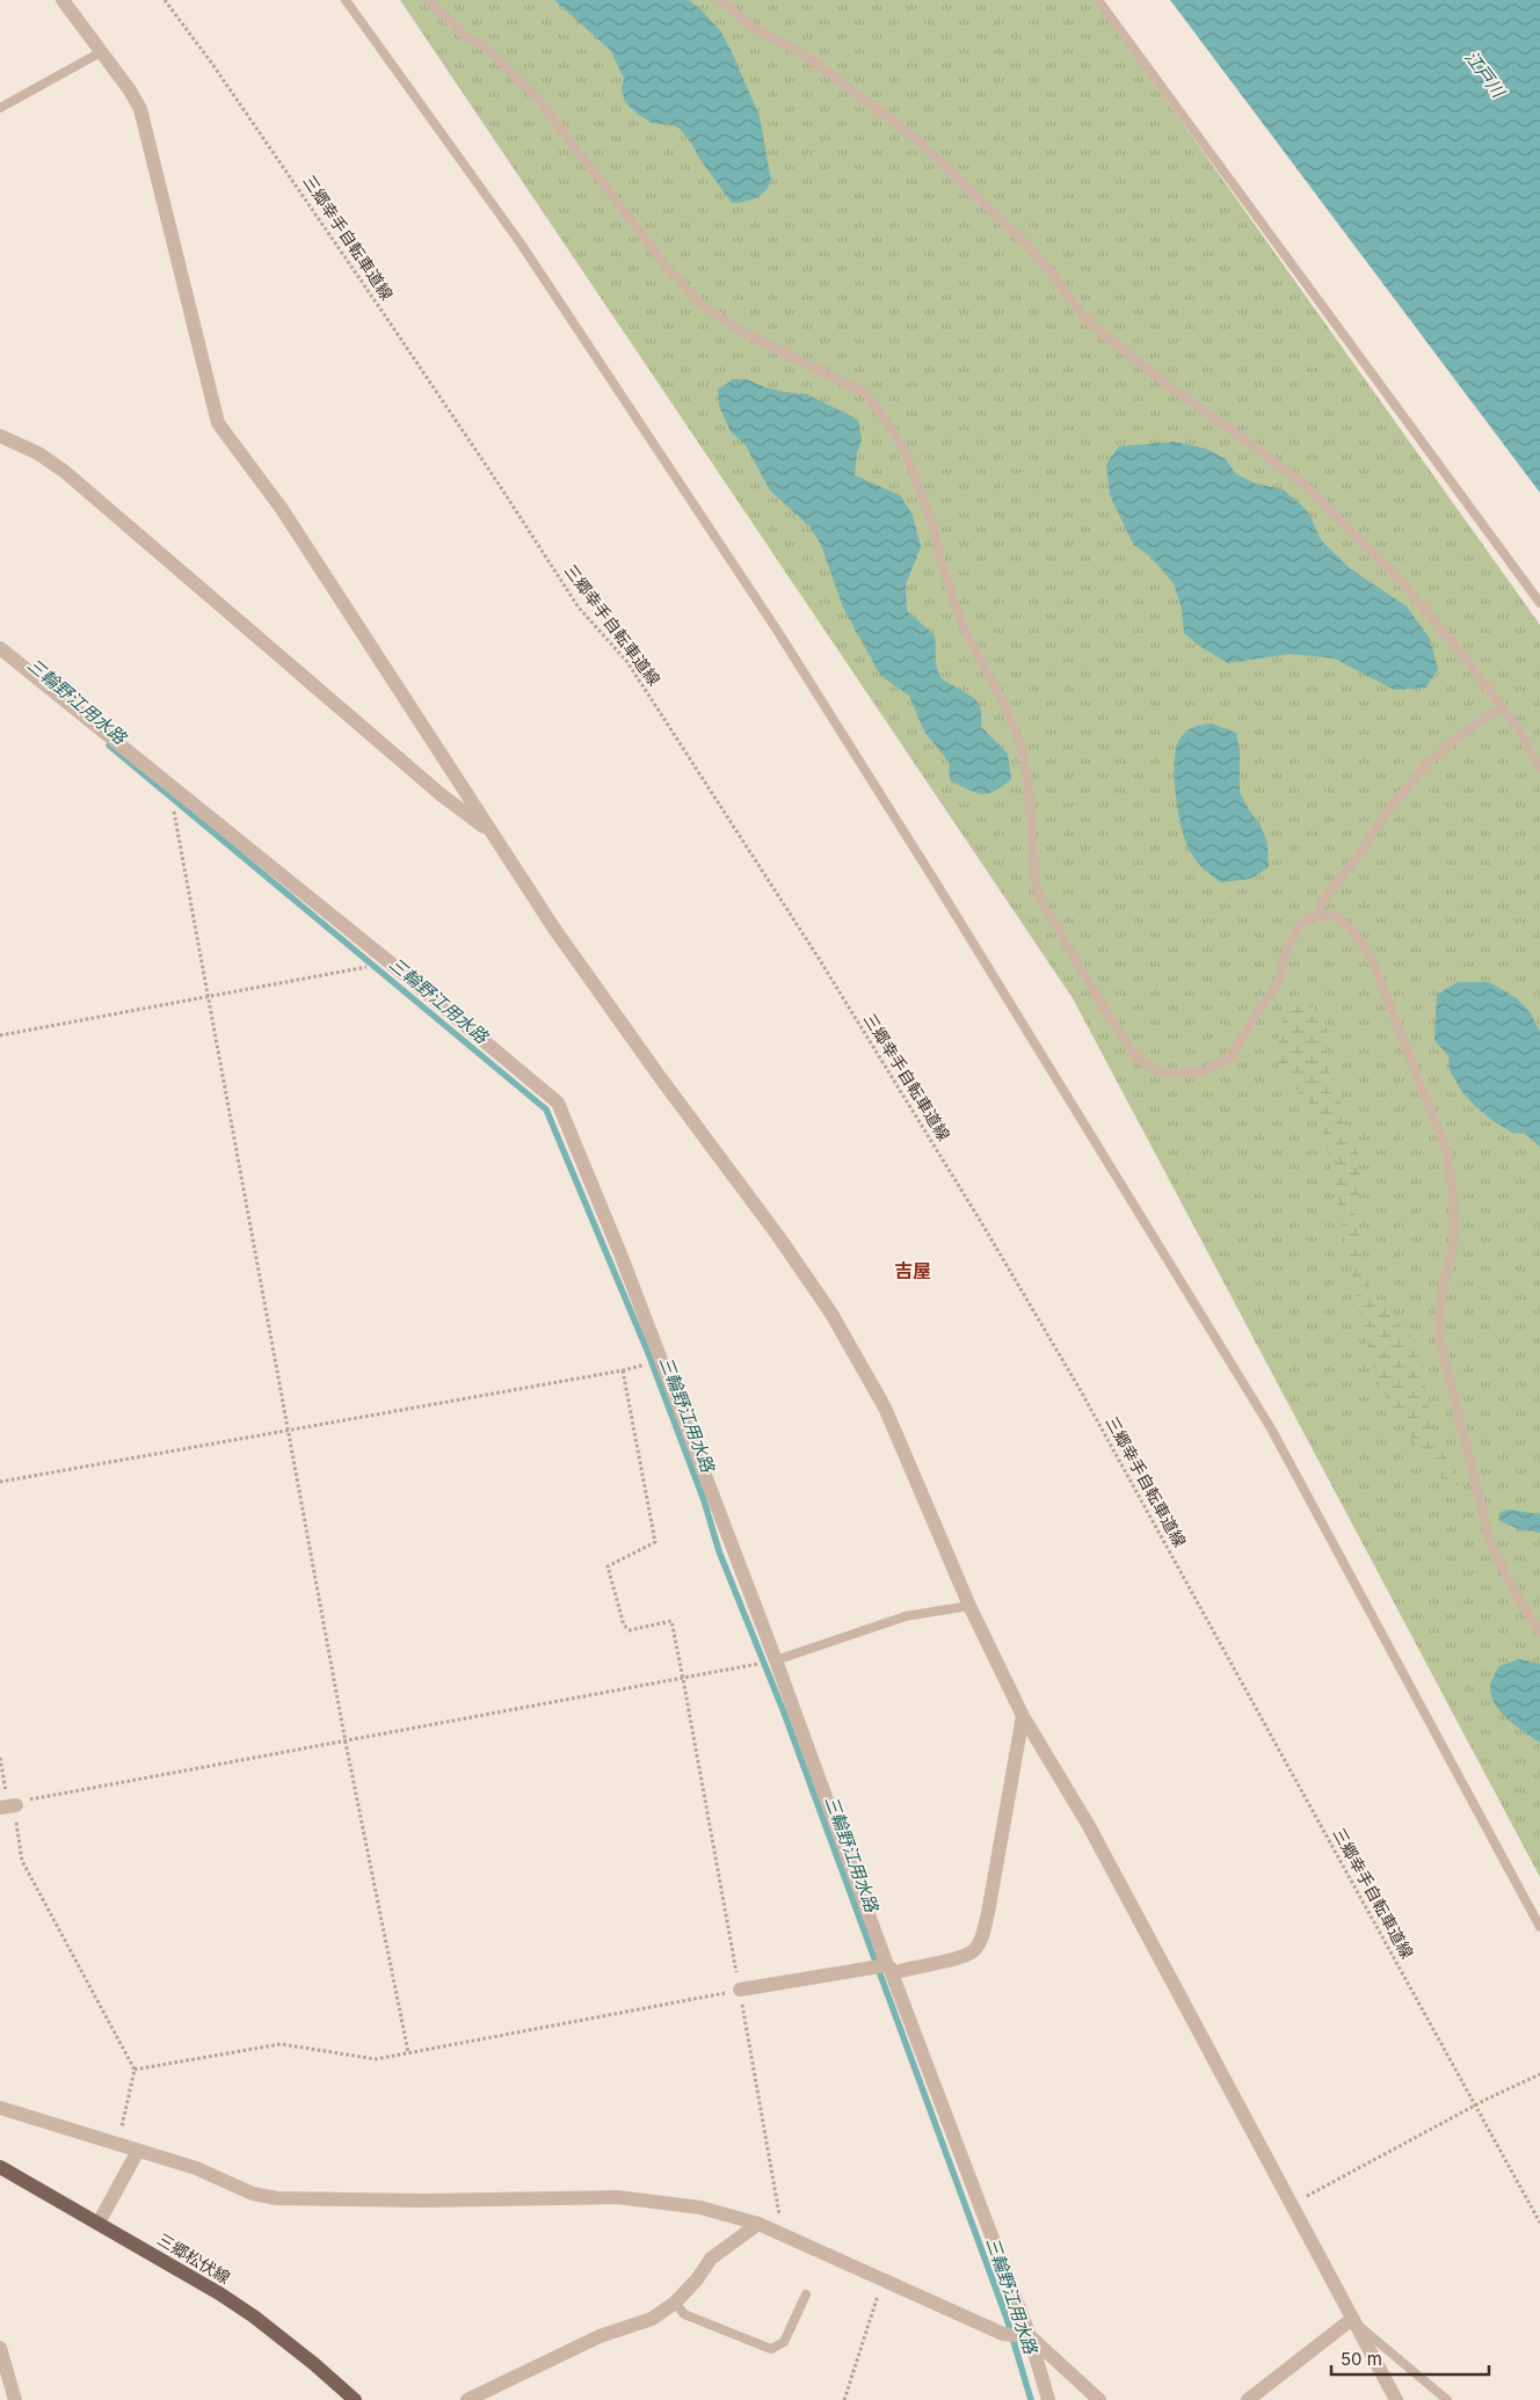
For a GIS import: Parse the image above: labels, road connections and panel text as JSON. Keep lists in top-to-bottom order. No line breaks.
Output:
{"streets":{"main road":["三郷松伏線"],"path":["三郷幸手自転車道線"]},"districts":["吉屋"],"water":["江戸川","三輪野江用水路"],"scale_bar":"50 m"}
